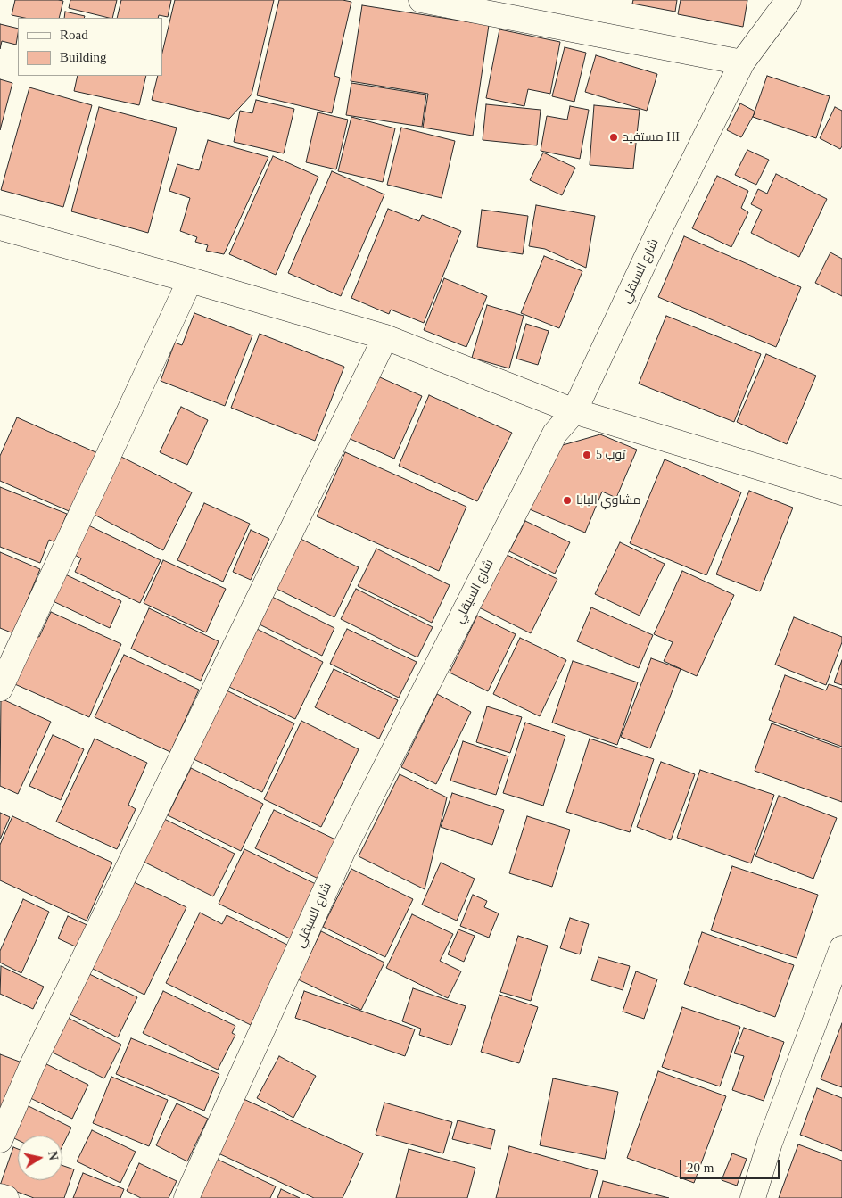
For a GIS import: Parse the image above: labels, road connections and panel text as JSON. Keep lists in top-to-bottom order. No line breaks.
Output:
{"streets":{"street":["شارع السيقلي"]},"places":["مستفيد HI","توب 5","مشاوي البابا"],"legend":["Road","Building"],"scale_bar":"20 m","north":"right"}
